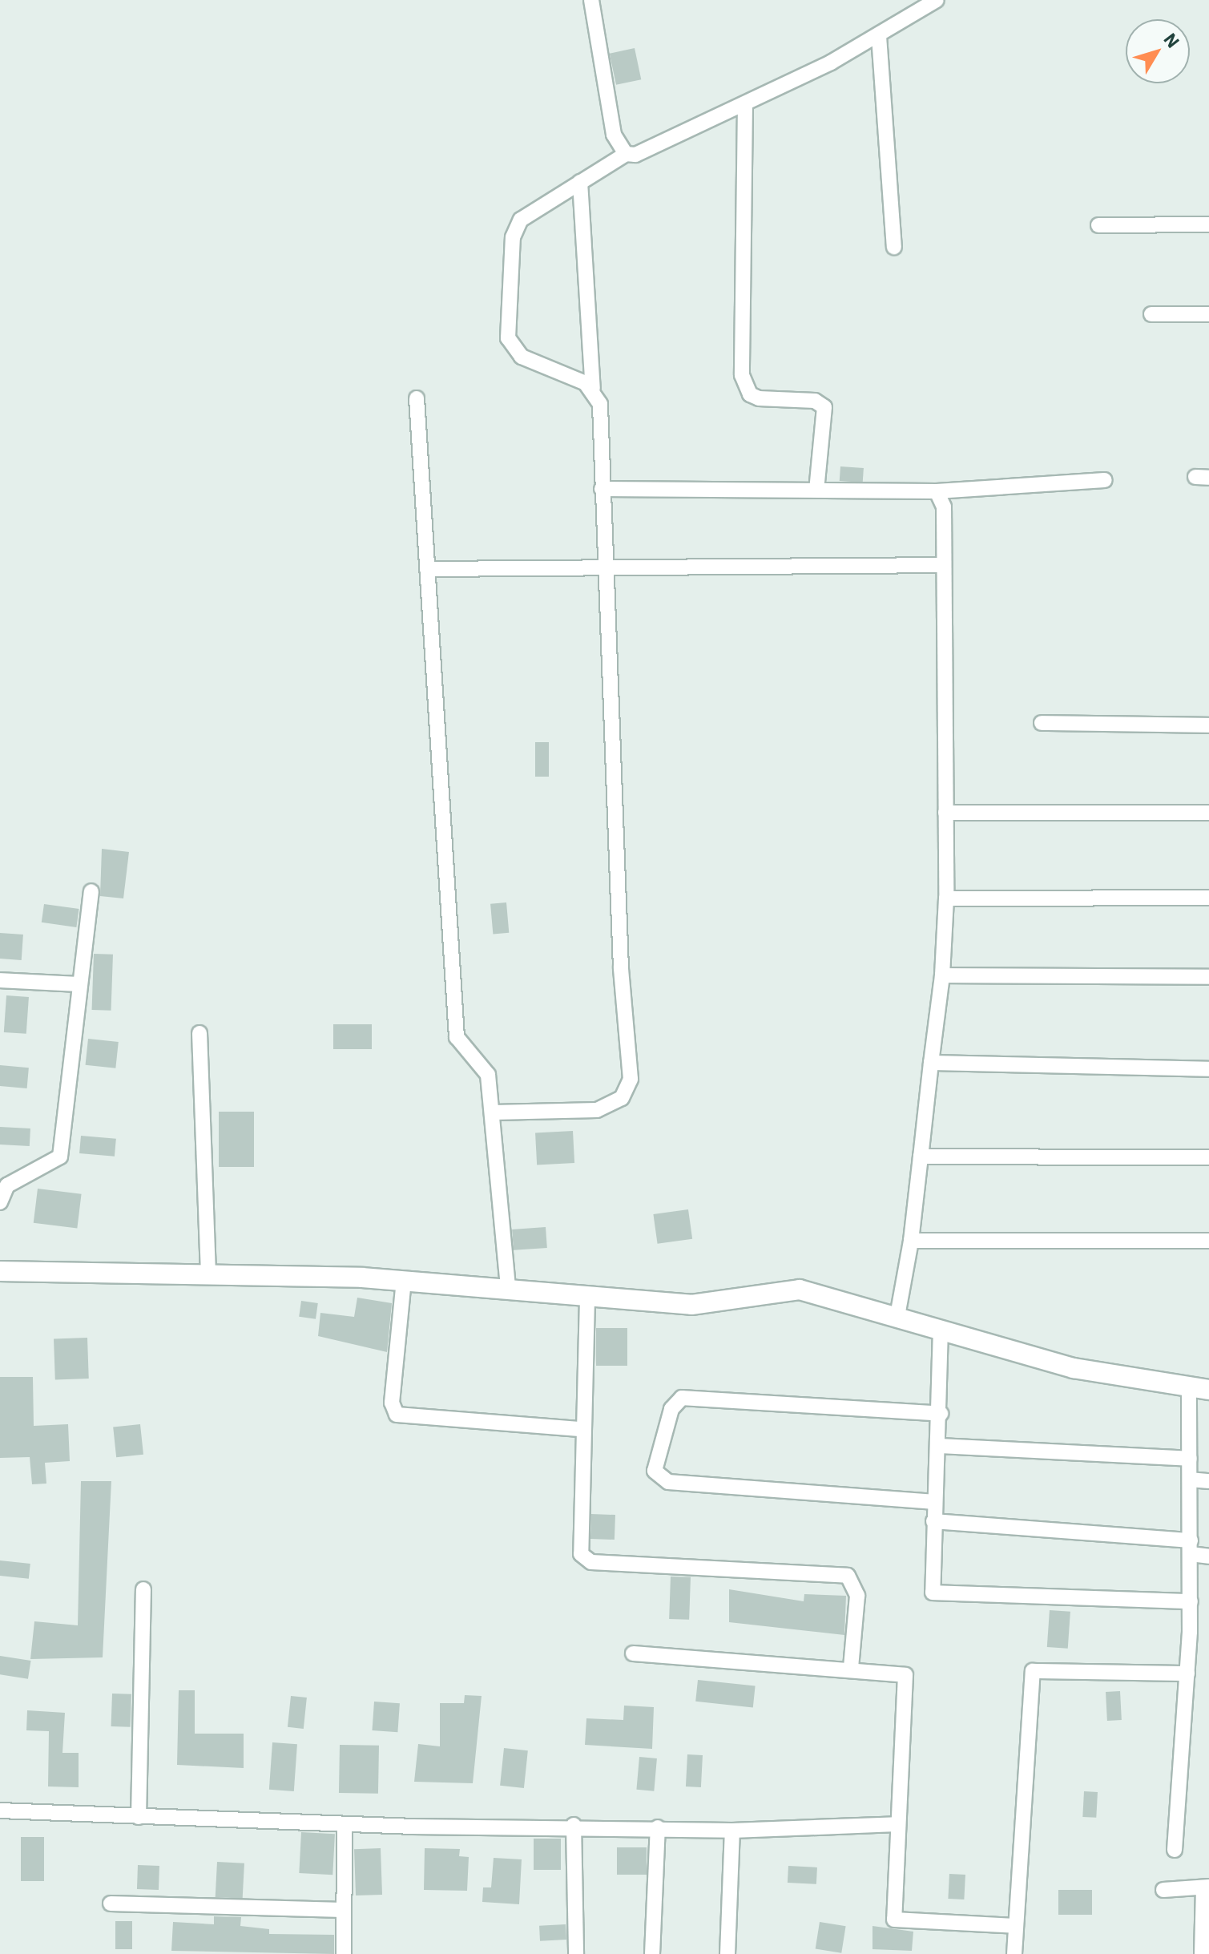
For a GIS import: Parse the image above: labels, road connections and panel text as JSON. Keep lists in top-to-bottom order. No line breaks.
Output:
{"north":"top right"}
